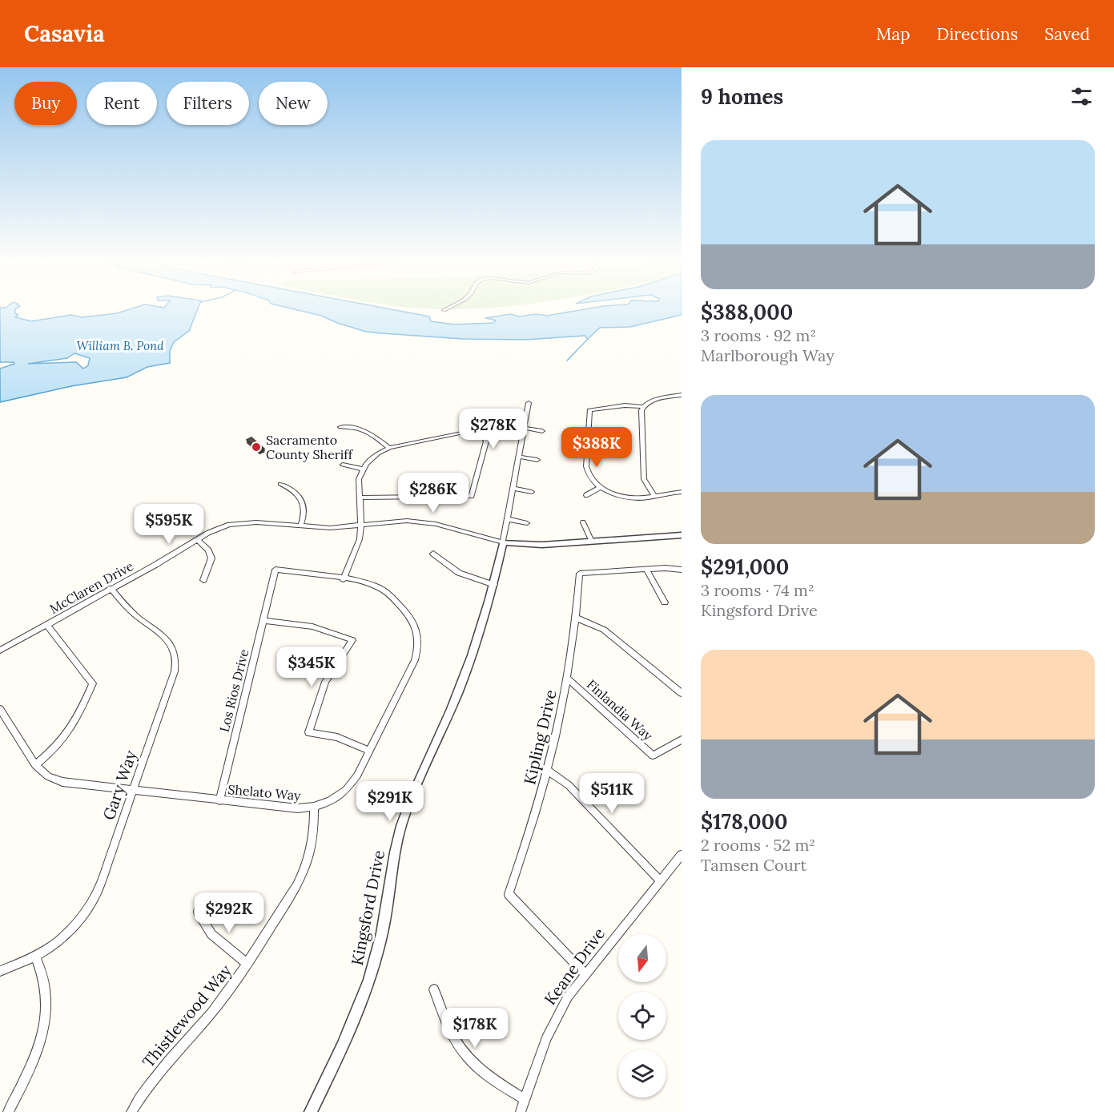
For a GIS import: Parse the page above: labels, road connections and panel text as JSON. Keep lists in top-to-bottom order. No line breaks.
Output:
{"streets":{"street":["McClaren Drive","Los Rios Drive","Finlandia Way","Kipling Drive","Gary Way","Shelato Way","Kingsford Drive","Keane Drive","Thistlewood Way"]},"crossings":[["McClaren Drive","Gary Way"],["McClaren Drive","Kingsford Drive"],["Los Rios Drive","Shelato Way"],["Finlandia Way","Kipling Drive"],["Kipling Drive","Keane Drive"],["Gary Way","Shelato Way"],["Shelato Way","Thistlewood Way"]],"water":["William B. Pond"],"places":["Sacramento County Sheriff"],"north":"bottom","page":{"header":"Casavia","nav":["Map","Directions","Saved"],"heading":"9 homes","chip":["Buy","Rent","Filters","New"],"list":[{"name":"$388,000","note":"3 rooms · 92 m² · Marlborough Way"},{"name":"$291,000","note":"3 rooms · 74 m² · Kingsford Drive"},{"name":"$178,000","note":"2 rooms · 52 m² · Tamsen Court"}],"price":["$278K","$388K","$286K","$595K","$345K","$511K","$291K","$292K","$178K"]}}
